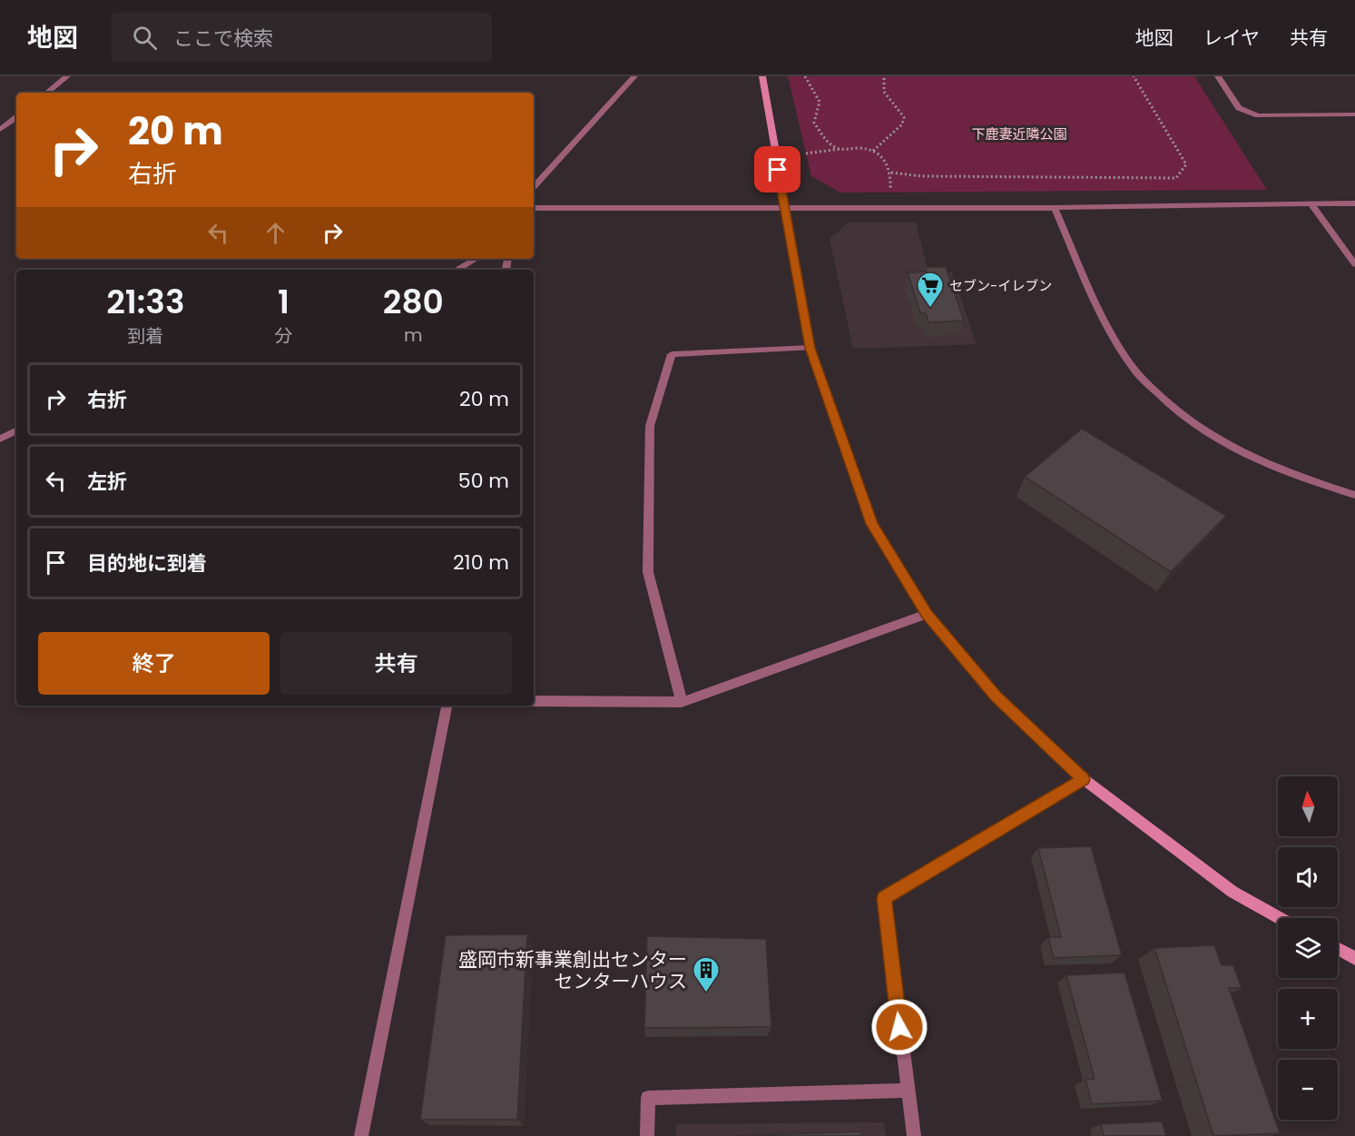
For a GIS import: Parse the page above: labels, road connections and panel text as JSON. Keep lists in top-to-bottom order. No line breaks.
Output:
{"parks":["下鹿妻近隣公園"],"places":{"supermarket":["セブン-イレブン"],"building":["盛岡市新事業創出センター センターハウス"]},"north":"top","page":{"header":"地図","search":"ここで検索","nav":["地図","レイヤ","共有"],"turn":["20 m","右折"],"eta":["21:33","到着","1","分","280","m"],"list":[{"name":"右折","value":"20 m"},{"name":"左折","value":"50 m"},{"name":"目的地に到着","value":"210 m"}],"buttons":["終了","共有"],"map_buttons":["+","−"]}}
